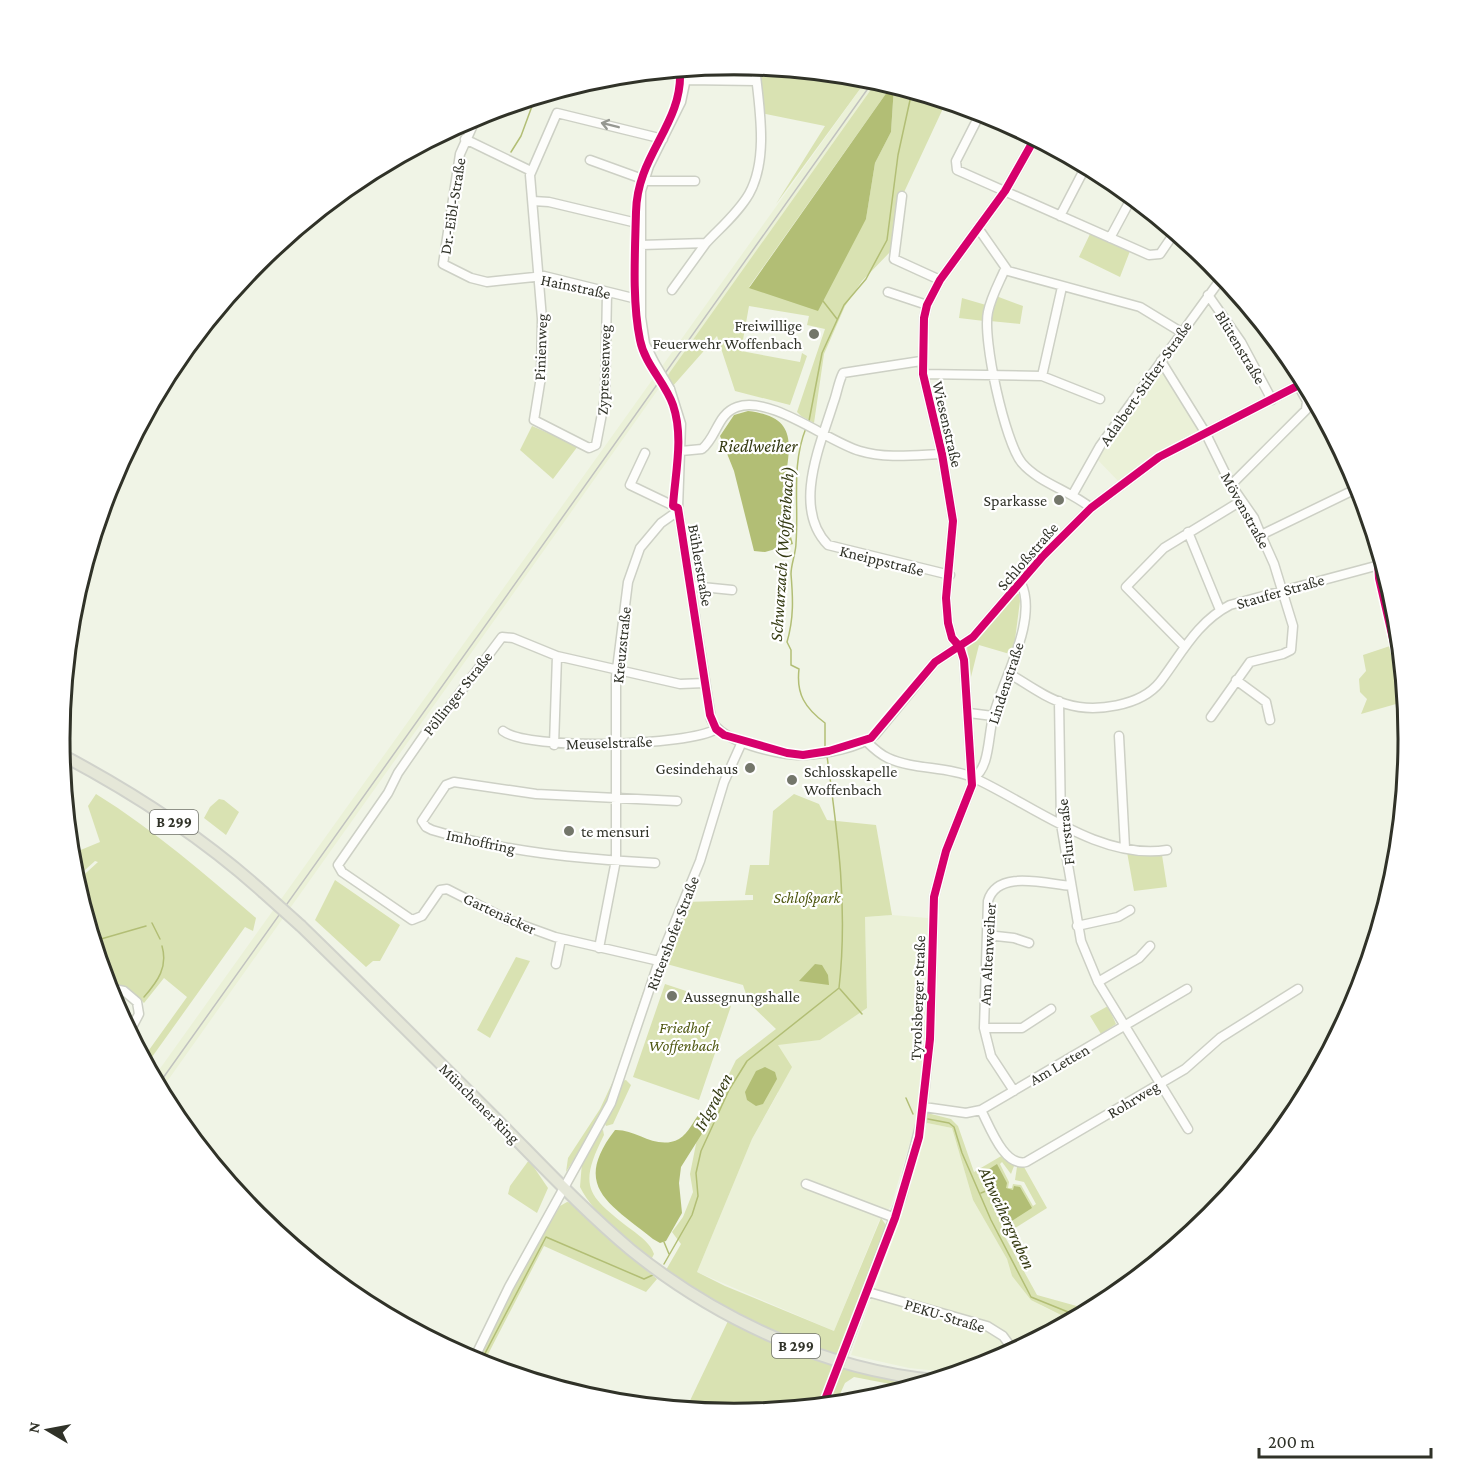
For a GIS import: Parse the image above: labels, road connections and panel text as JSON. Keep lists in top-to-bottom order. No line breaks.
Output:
{"streets":{"main road":["B 299","Münchener Ring"],"street":["Dr.-Eibl-Straße","Hainstraße","Pinienweg","Blütenstraße","Zypressenweg","Adalbert-Stifter-Straße","Wiesenstraße","Mövenstraße","Schloßstraße","Kneippstraße","Bühlerstraße","Staufer Straße","Kreuzstraße","Lindenstraße","Pöllinger Straße","Meuselstraße","Flurstraße","Imhoffring","Gartenäcker","Rittershofer Straße","Am Altenweiher","Tyrolsberger Straße","Am Letten","Rohrweg","PEKU-Straße"]},"crossings":[["Dr.-Eibl-Straße","Hainstraße"],["Hainstraße","Pinienweg"],["Hainstraße","Zypressenweg"],["Hainstraße","Bühlerstraße"],["Pinienweg","Zypressenweg"],["Blütenstraße","Adalbert-Stifter-Straße"],["Blütenstraße","Schloßstraße"],["Adalbert-Stifter-Straße","Mövenstraße"],["Wiesenstraße","Schloßstraße"],["Wiesenstraße","Kneippstraße"],["Wiesenstraße","Tyrolsberger Straße"],["Mövenstraße","Schloßstraße"],["Mövenstraße","Staufer Straße"],["Schloßstraße","Lindenstraße"],["Schloßstraße","Rittershofer Straße"],["Schloßstraße","Tyrolsberger Straße"],["Bühlerstraße","Kreuzstraße"],["Bühlerstraße","Pöllinger Straße"],["Bühlerstraße","Meuselstraße"],["Staufer Straße","Lindenstraße"],["Staufer Straße","Flurstraße"],["Kreuzstraße","Pöllinger Straße"],["Kreuzstraße","Meuselstraße"],["Kreuzstraße","Imhoffring"],["Kreuzstraße","Gartenäcker"],["Lindenstraße","Tyrolsberger Straße"],["Pöllinger Straße","Gartenäcker"],["Flurstraße","Am Altenweiher"],["Flurstraße","Am Letten"],["Flurstraße","Rohrweg"],["Gartenäcker","Rittershofer Straße"],["Rittershofer Straße","Münchener Ring"],["Am Altenweiher","Am Letten"],["Tyrolsberger Straße","Am Letten"],["Tyrolsberger Straße","PEKU-Straße"],["Am Letten","Rohrweg"]],"water":["Riedlweiher","Schwarzach (Woffenbach)","Irlgraben","Altweihergraben"],"parks":["Schloßpark","Friedhof Woffenbach"],"places":["Freiwillige Feuerwehr Woffenbach","Sparkasse","Gesindehaus","Schlosskapelle Woffenbach","te mensuri","Aussegnungshalle"],"scale_bar":"200 m","north":"left"}
